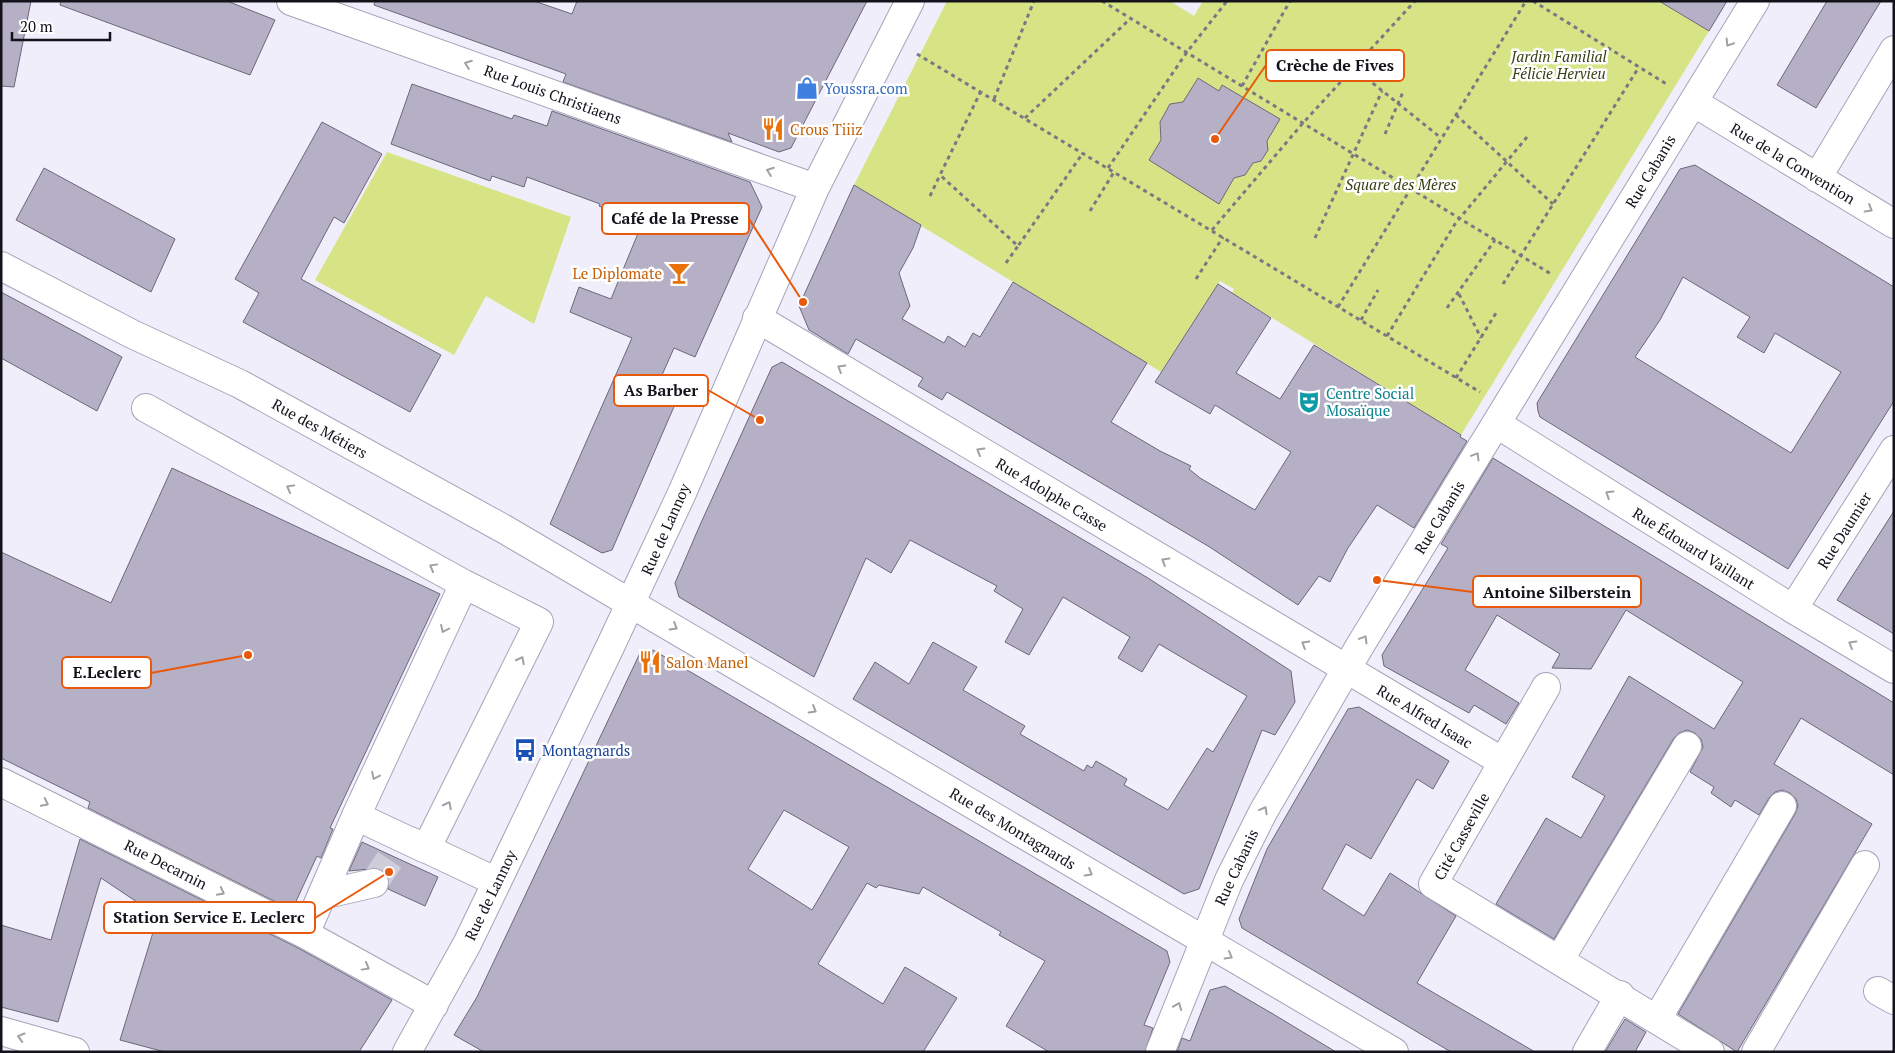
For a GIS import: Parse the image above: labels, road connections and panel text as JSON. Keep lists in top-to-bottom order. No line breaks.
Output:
{"streets":{"street":["Rue Louis Christiaens","Rue de la Convention","Rue Cabanis","Rue des Métiers","Rue Adolphe Casse","Rue de Lannoy","Rue Daumier","Rue Édouard Vaillant","Rue Alfred Isaac","Rue des Montagnards","Cité Casseville","Rue Decarnin"]},"crossings":[["Rue Louis Christiaens","Rue de Lannoy"],["Rue de la Convention","Rue Cabanis"],["Rue Cabanis","Rue Adolphe Casse"],["Rue Cabanis","Rue Édouard Vaillant"],["Rue Cabanis","Rue Alfred Isaac"],["Rue Cabanis","Rue des Montagnards"],["Rue des Métiers","Rue de Lannoy"],["Rue des Métiers","Rue des Montagnards"],["Rue Adolphe Casse","Rue de Lannoy"],["Rue Adolphe Casse","Rue Alfred Isaac"],["Rue de Lannoy","Rue des Montagnards"],["Rue de Lannoy","Rue Decarnin"],["Rue Daumier","Rue Édouard Vaillant"],["Rue Alfred Isaac","Cité Casseville"]],"one_way":["Rue Louis Christiaens","Rue de la Convention","Rue Adolphe Casse","Rue Édouard Vaillant","Rue des Montagnards"],"parks":["Jardin Familial Félicie Hervieu","Square des Mères"],"places":{"shop":["Youssra.com"],"restaurant":["Crous Tiiiz","Salon Manel"],"other":["Crèche de Fives","Café de la Presse","As Barber","Antoine Silberstein","E.Leclerc","Station Service E. Leclerc"],"bar":["Le Diplomate"],"theatre":["Centre Social Mosaïque"],"bus stop":["Montagnards"]},"scale_bar":"20 m"}
